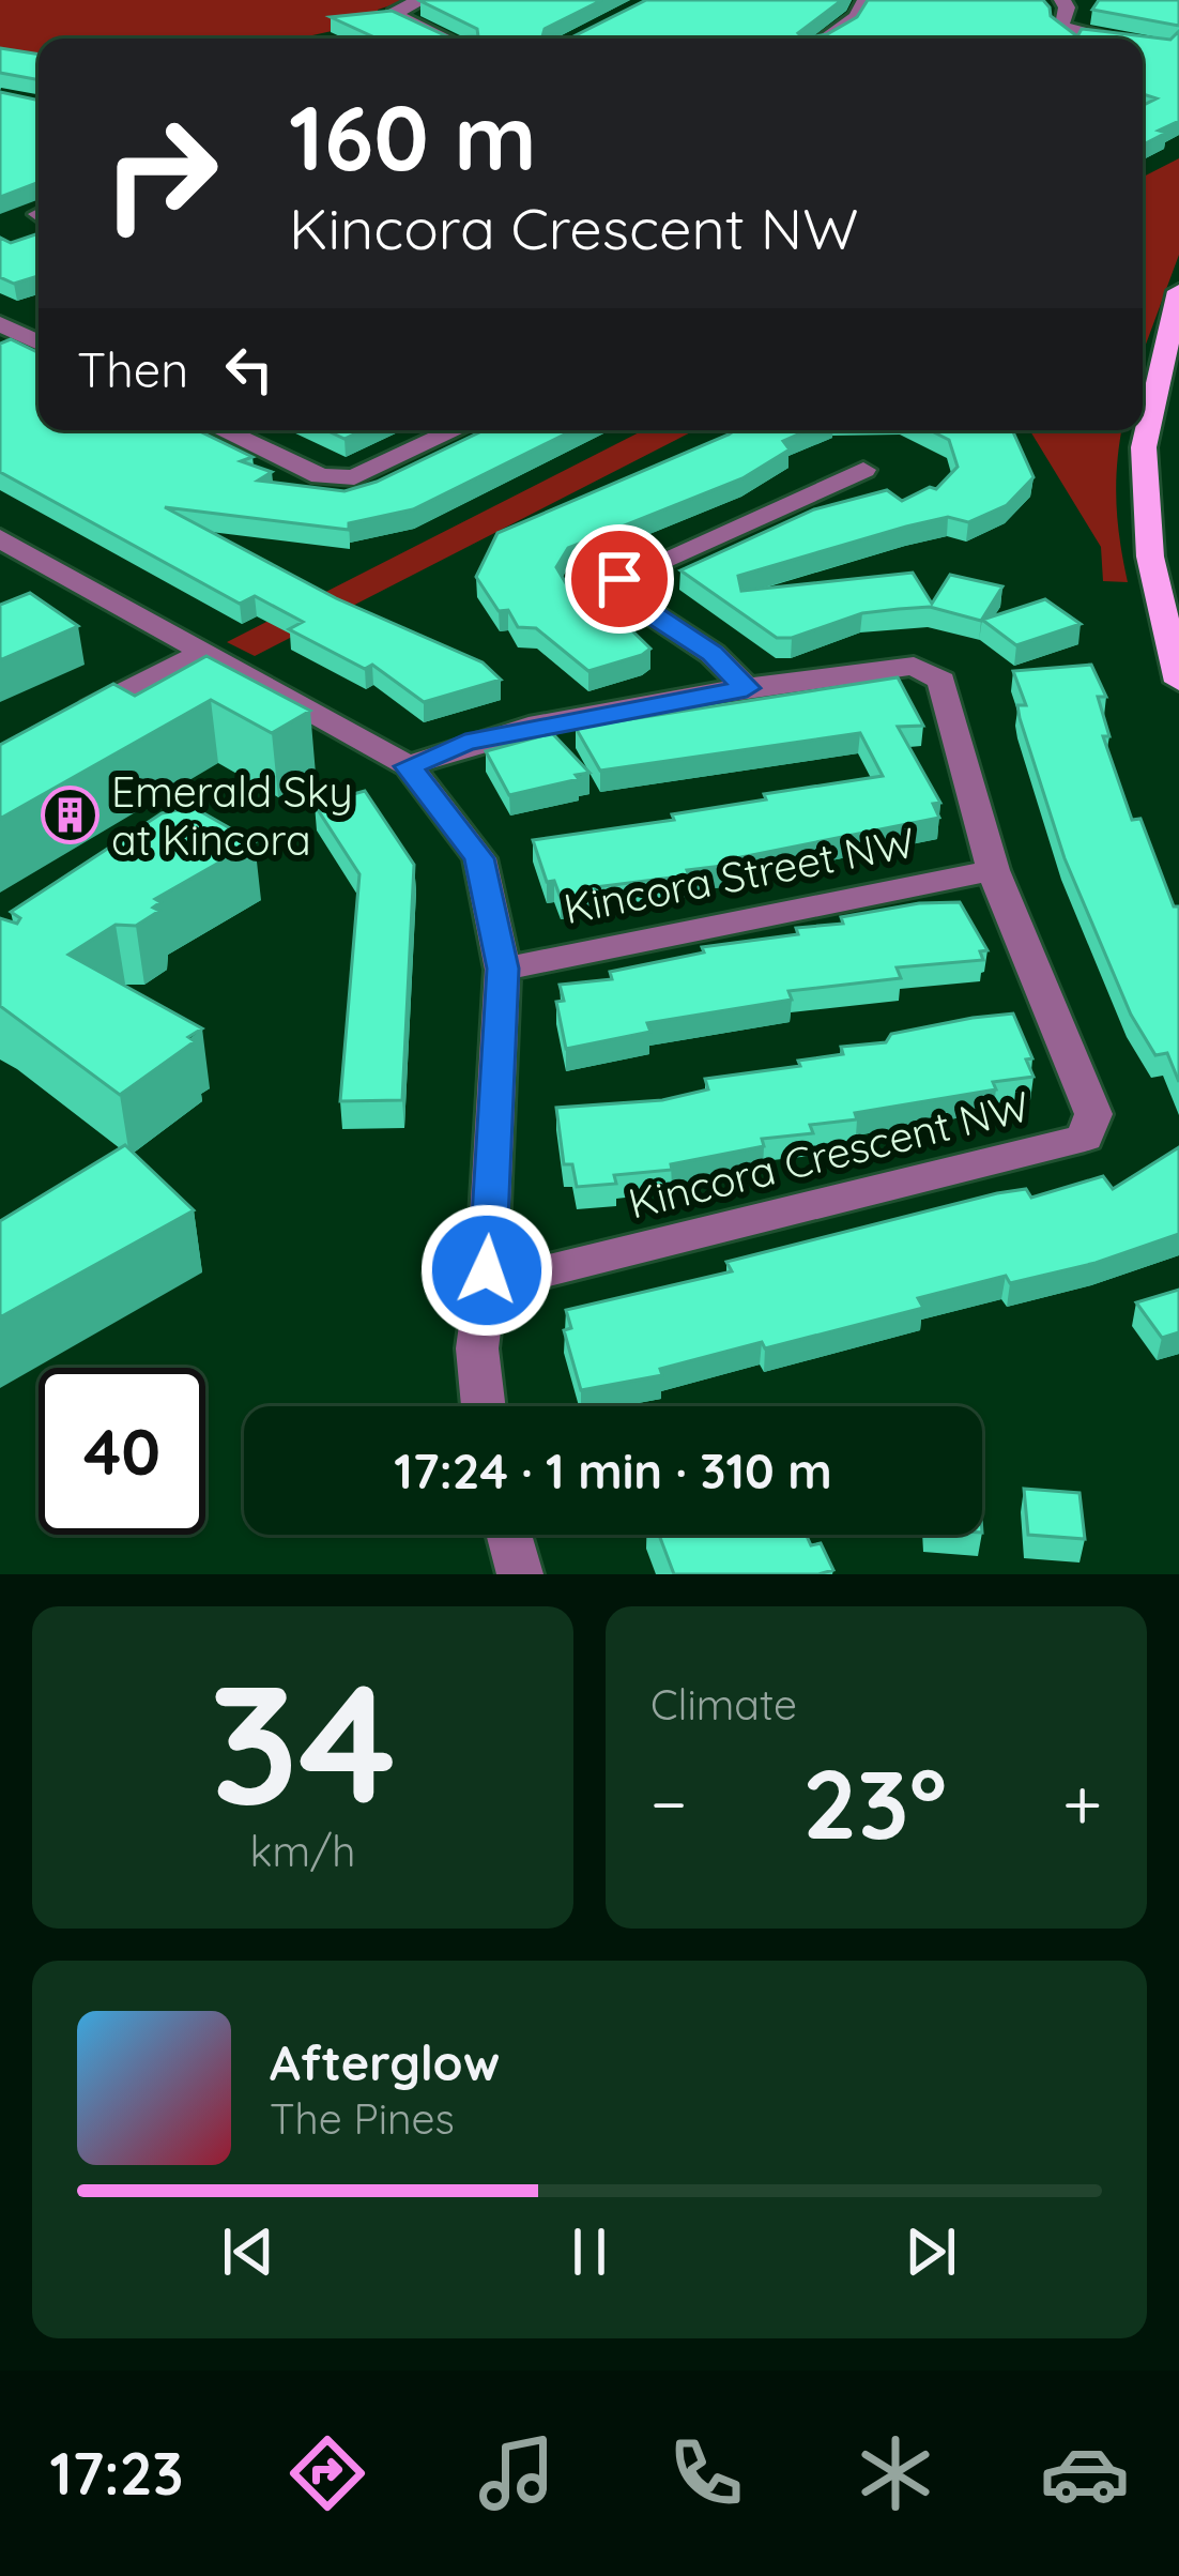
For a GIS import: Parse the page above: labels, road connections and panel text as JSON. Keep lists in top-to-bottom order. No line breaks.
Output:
{"streets":{"street":["Kincora Street NW","Kincora Crescent NW"]},"crossings":[["Kincora Street NW","Kincora Crescent NW"]],"places":{"building":["Emerald Sky at Kincora"]},"page":{"turn":["160 m","Kincora Crescent NW"],"then":"Then","limit":"40","trip":"17:24 · 1 min · 310 m","tile":[["34","km/h"],"Climate"],"heat":["−","23°","+"],"song":["Afterglow","The Pines"],"tabs":"17:23"}}
